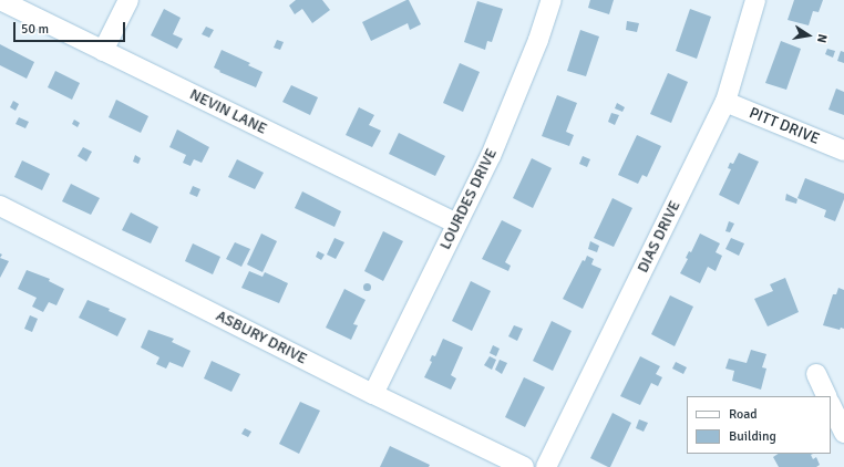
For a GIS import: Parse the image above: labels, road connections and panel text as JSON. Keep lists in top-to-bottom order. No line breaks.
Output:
{"streets":{"street":["NEVIN LANE","PITT DRIVE","LOURDES DRIVE","DIAS DRIVE","ASBURY DRIVE"]},"crossings":[["NEVIN LANE","LOURDES DRIVE"],["PITT DRIVE","DIAS DRIVE"],["LOURDES DRIVE","ASBURY DRIVE"]],"legend":["Road","Building"],"scale_bar":"50 m","north":"right"}
